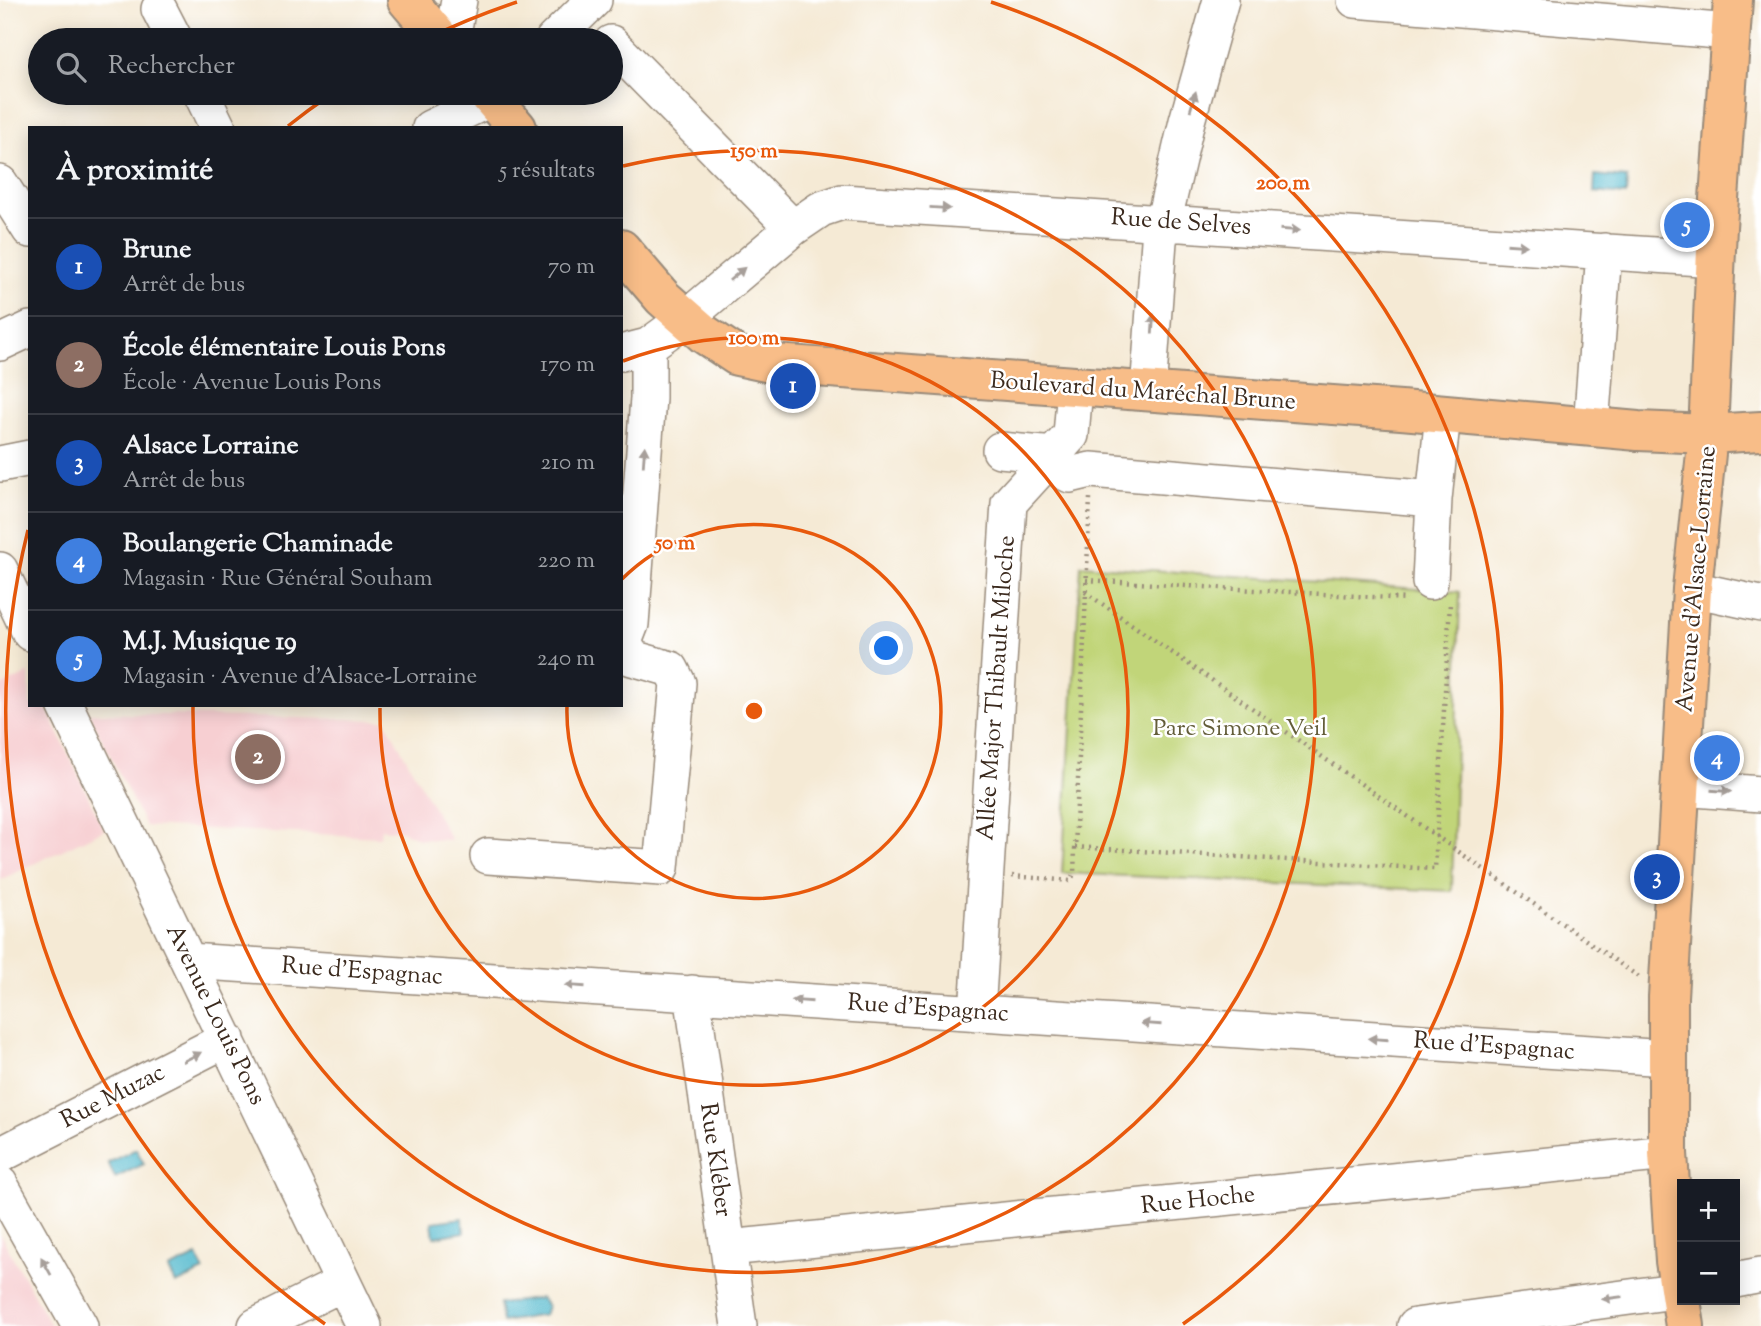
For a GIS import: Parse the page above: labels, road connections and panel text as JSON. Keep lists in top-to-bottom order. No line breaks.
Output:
{"streets":{"main road":["Boulevard du Maréchal Brune","Avenue d'Alsace-Lorraine"],"street":["Rue de Selves","Allée Major Thibault Miloche","Rue d'Espagnac","Avenue Louis Pons","Rue Muzac","Rue Kléber","Rue Hoche"]},"crossings":[["Rue de Selves","Boulevard du Maréchal Brune"],["Rue de Selves","Avenue d'Alsace-Lorraine"],["Boulevard du Maréchal Brune","Avenue d'Alsace-Lorraine"],["Avenue d'Alsace-Lorraine","Rue d'Espagnac"],["Avenue d'Alsace-Lorraine","Rue Hoche"],["Allée Major Thibault Miloche","Rue d'Espagnac"],["Rue d'Espagnac","Avenue Louis Pons"],["Rue d'Espagnac","Rue Kléber"],["Avenue Louis Pons","Rue Muzac"],["Rue Kléber","Rue Hoche"]],"one_way":["Rue d'Espagnac"],"parks":["Parc Simone Veil"],"page":{"search":"Rechercher","heading":["À proximité","5 résultats"],"pins":["5","1","2","4","3"],"list":[{"mark":"1","name":"Brune","note":"Arrêt de bus","value":"70 m"},{"mark":"2","name":"École élémentaire Louis Pons","note":"École · Avenue Louis Pons","value":"170 m"},{"mark":"3","name":"Alsace Lorraine","note":"Arrêt de bus","value":"210 m"},{"mark":"4","name":"Boulangerie Chaminade","note":"Magasin · Rue Général Souham","value":"220 m"},{"mark":"5","name":"M.J. Musique 19","note":"Magasin · Avenue d'Alsace-Lorraine","value":"240 m"}],"map_buttons":["+","−"]},"rings":["150 m","200 m","100 m","50 m"]}
